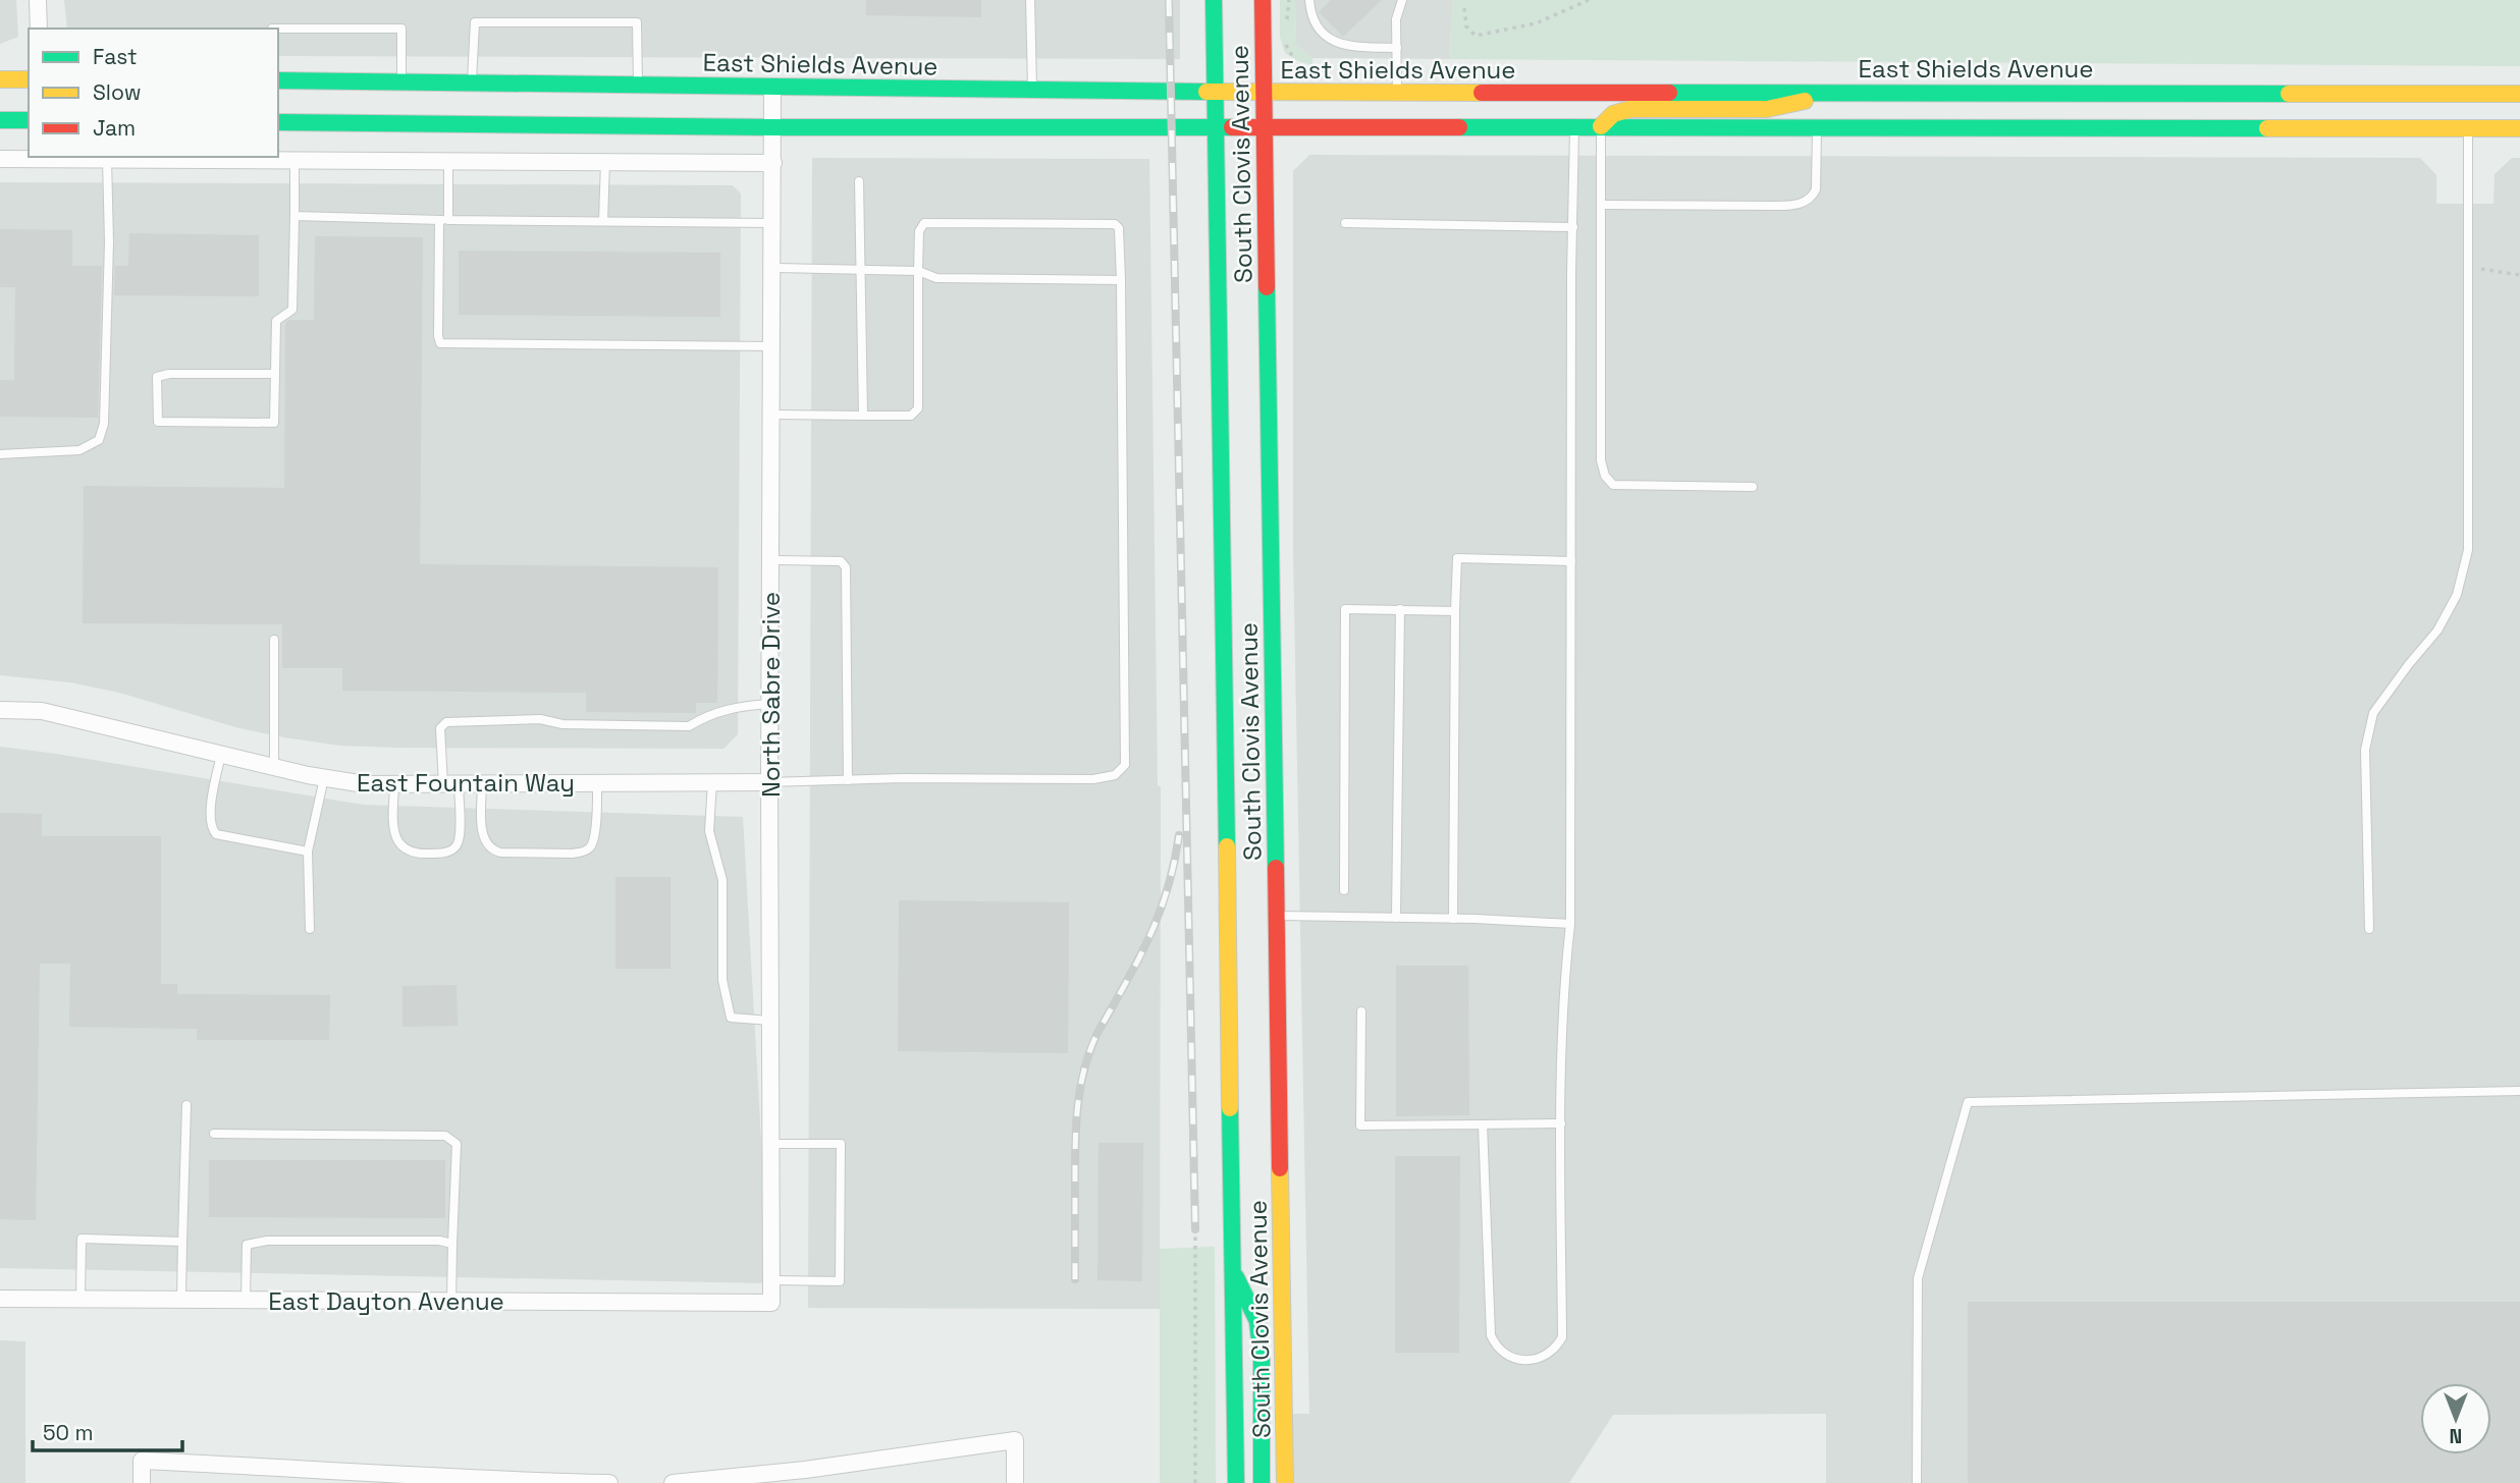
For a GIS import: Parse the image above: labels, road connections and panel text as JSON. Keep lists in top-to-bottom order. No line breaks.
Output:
{"streets":{"main road":["East Shields Avenue","South Clovis Avenue"],"street":["North Sabre Drive","East Fountain Way","East Dayton Avenue"]},"crossings":[["East Shields Avenue","South Clovis Avenue"],["East Shields Avenue","North Sabre Drive"],["North Sabre Drive","East Fountain Way"],["North Sabre Drive","East Dayton Avenue"]],"legend":["Fast","Slow","Jam"],"scale_bar":"50 m","north":"bottom"}
